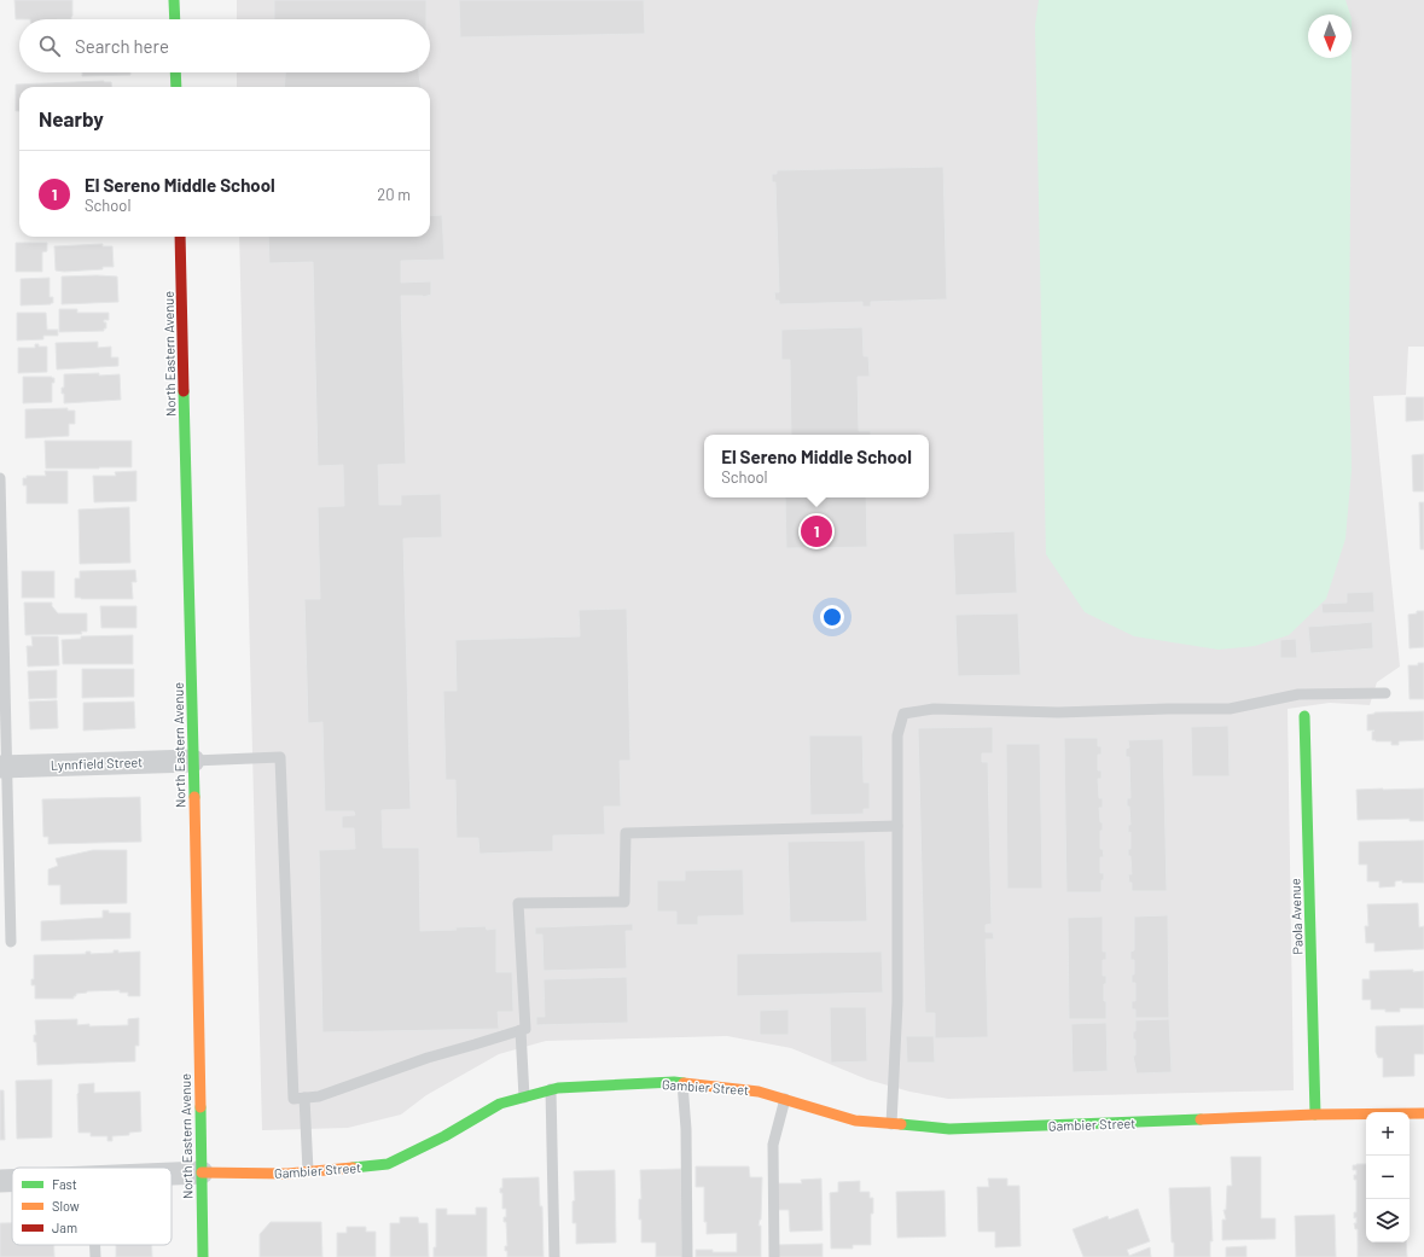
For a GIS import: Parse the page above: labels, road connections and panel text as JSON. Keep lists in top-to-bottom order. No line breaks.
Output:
{"streets":{"street":["North Eastern Avenue","Lynnfield Street","Paola Avenue","Gambier Street"]},"crossings":[["North Eastern Avenue","Lynnfield Street"],["North Eastern Avenue","Gambier Street"],["Paola Avenue","Gambier Street"]],"legend":["Fast","Slow","Jam"],"north":"bottom","page":{"search":"Search here","heading":"Nearby","list":[{"mark":"1","name":"El Sereno Middle School","note":"School","value":"20 m"}],"popup":["El Sereno Middle School","School"],"pins":"1","map_buttons":["+","−"]}}
